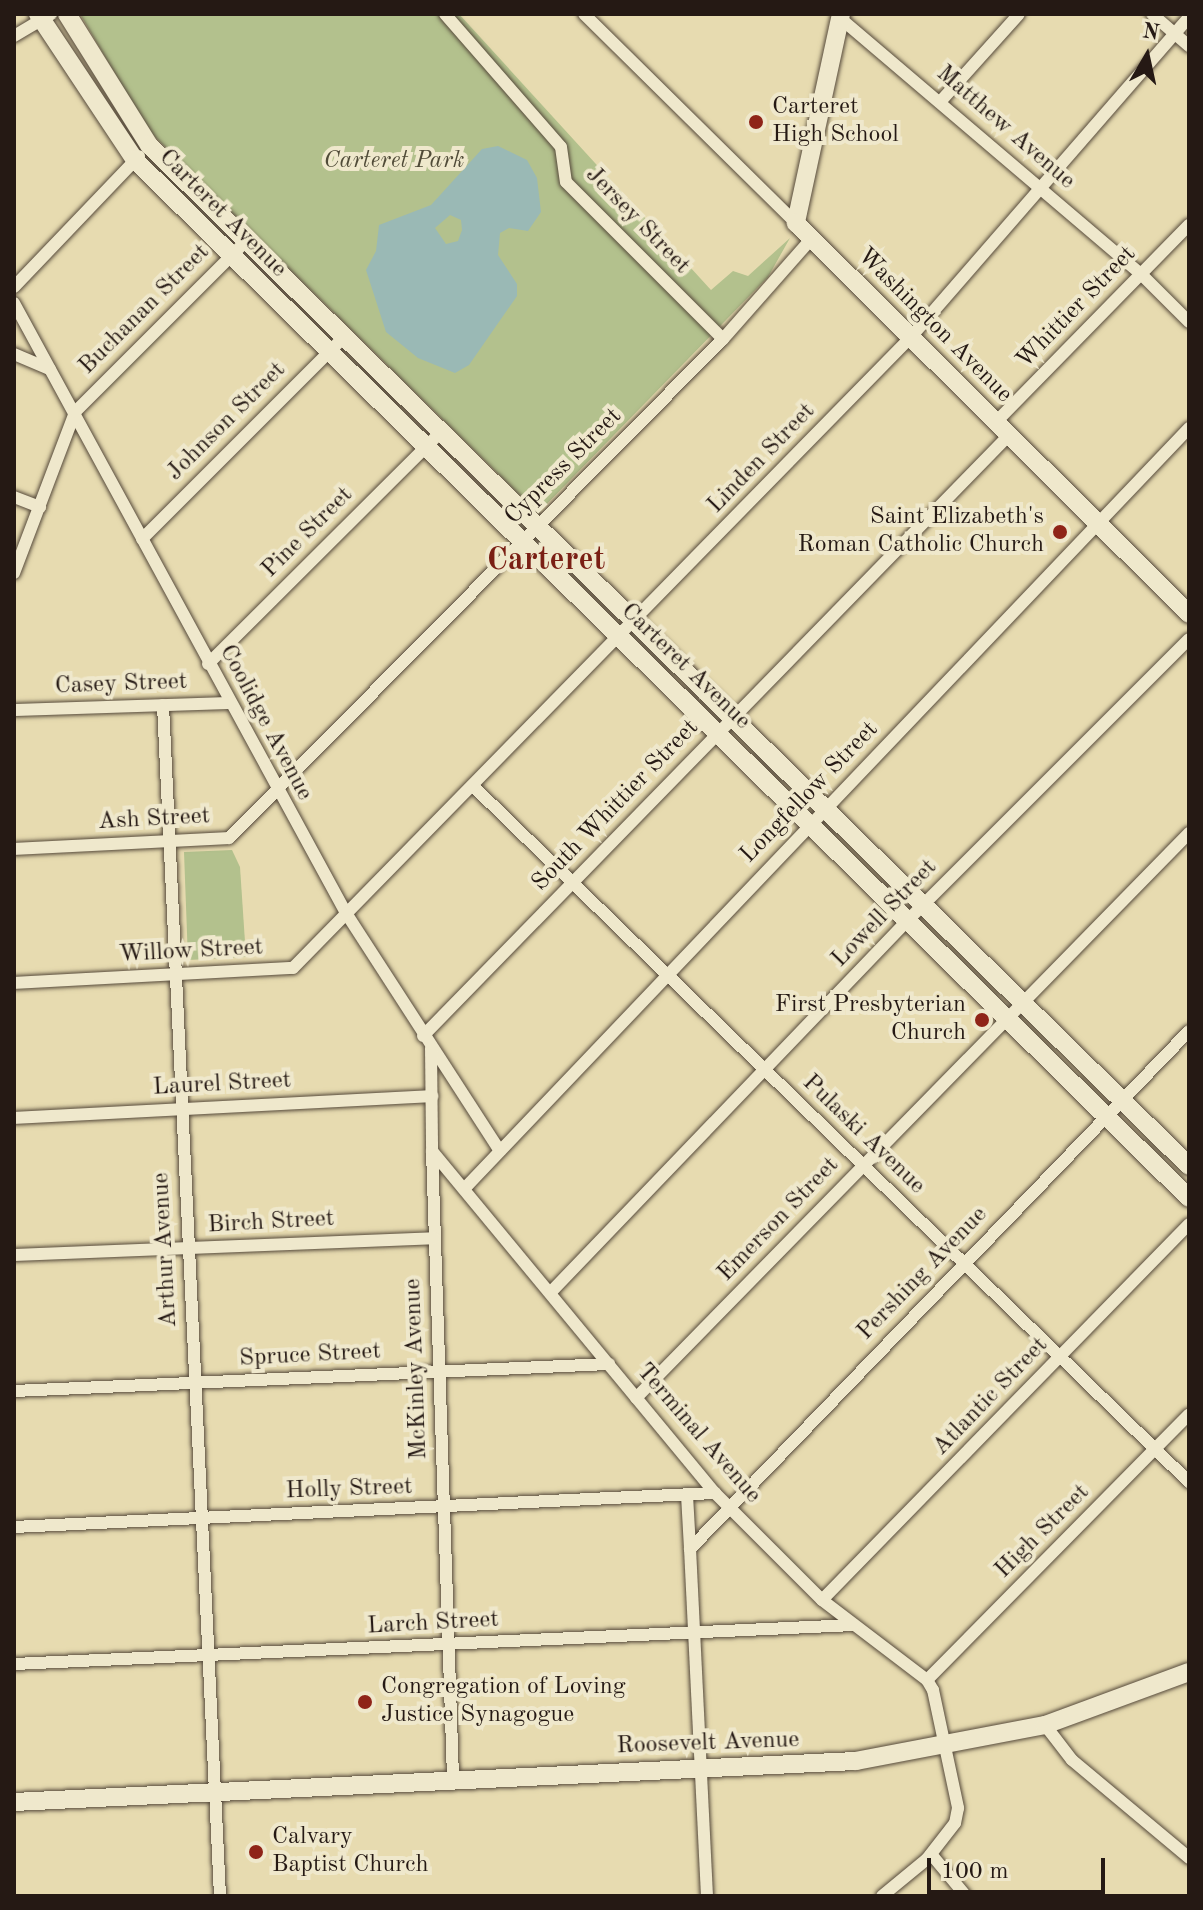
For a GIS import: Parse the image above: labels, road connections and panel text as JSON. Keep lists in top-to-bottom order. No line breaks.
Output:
{"streets":{"street":["Matthew Avenue","Carteret Avenue","Jersey Street","Whittier Street","Buchanan Street","Washington Avenue","Johnson Street","Linden Street","Cypress Street","Pine Street","Casey Street","Coolidge Avenue","Longfellow Street","South Whittier Street","Ash Street","Lowell Street","Willow Street","Laurel Street","Pulaski Avenue","Emerson Street","Birch Street","Arthur Avenue","Pershing Avenue","Spruce Street","McKinley Avenue","Atlantic Street","Terminal Avenue","Holly Street","High Street","Larch Street","Roosevelt Avenue"]},"crossings":[["Matthew Avenue","Whittier Street"],["Matthew Avenue","Linden Street"],["Carteret Avenue","Buchanan Street"],["Carteret Avenue","Johnson Street"],["Carteret Avenue","Linden Street"],["Carteret Avenue","Cypress Street"],["Carteret Avenue","Pine Street"],["Carteret Avenue","Longfellow Street"],["Carteret Avenue","South Whittier Street"],["Carteret Avenue","Lowell Street"],["Carteret Avenue","Emerson Street"],["Carteret Avenue","Pershing Avenue"],["Jersey Street","Cypress Street"],["Whittier Street","Washington Avenue"],["Whittier Street","South Whittier Street"],["Buchanan Street","Coolidge Avenue"],["Washington Avenue","Linden Street"],["Washington Avenue","Cypress Street"],["Washington Avenue","Longfellow Street"],["Washington Avenue","South Whittier Street"],["Johnson Street","Coolidge Avenue"],["Linden Street","Coolidge Avenue"],["Linden Street","Willow Street"],["Linden Street","Pulaski Avenue"],["Cypress Street","Coolidge Avenue"],["Cypress Street","Ash Street"],["Pine Street","Coolidge Avenue"],["Casey Street","Coolidge Avenue"],["Casey Street","Arthur Avenue"],["Coolidge Avenue","Longfellow Street"],["Coolidge Avenue","South Whittier Street"],["Coolidge Avenue","Ash Street"],["Coolidge Avenue","Willow Street"],["Coolidge Avenue","McKinley Avenue"],["Longfellow Street","Pulaski Avenue"],["Longfellow Street","Terminal Avenue"],["South Whittier Street","Pulaski Avenue"],["Ash Street","Arthur Avenue"],["Lowell Street","Pulaski Avenue"],["Lowell Street","Terminal Avenue"],["Willow Street","Arthur Avenue"],["Laurel Street","Arthur Avenue"],["Laurel Street","McKinley Avenue"],["Pulaski Avenue","Emerson Street"],["Pulaski Avenue","Pershing Avenue"],["Pulaski Avenue","Atlantic Street"],["Pulaski Avenue","High Street"],["Emerson Street","Terminal Avenue"],["Birch Street","Arthur Avenue"],["Birch Street","McKinley Avenue"],["Arthur Avenue","Spruce Street"],["Arthur Avenue","Holly Street"],["Arthur Avenue","Larch Street"],["Arthur Avenue","Roosevelt Avenue"],["Pershing Avenue","Terminal Avenue"],["Spruce Street","McKinley Avenue"],["Spruce Street","Terminal Avenue"],["McKinley Avenue","Holly Street"],["McKinley Avenue","Larch Street"],["McKinley Avenue","Roosevelt Avenue"],["Atlantic Street","Terminal Avenue"],["Terminal Avenue","Holly Street"],["Terminal Avenue","High Street"],["Terminal Avenue","Larch Street"]],"districts":["Carteret"],"parks":["Carteret Park"],"places":["Carteret High School","Saint Elizabeth's Roman Catholic Church","First Presbyterian Church","Congregation of Loving Justice Synagogue","Calvary Baptist Church"],"scale_bar":"100 m","north":"top"}
